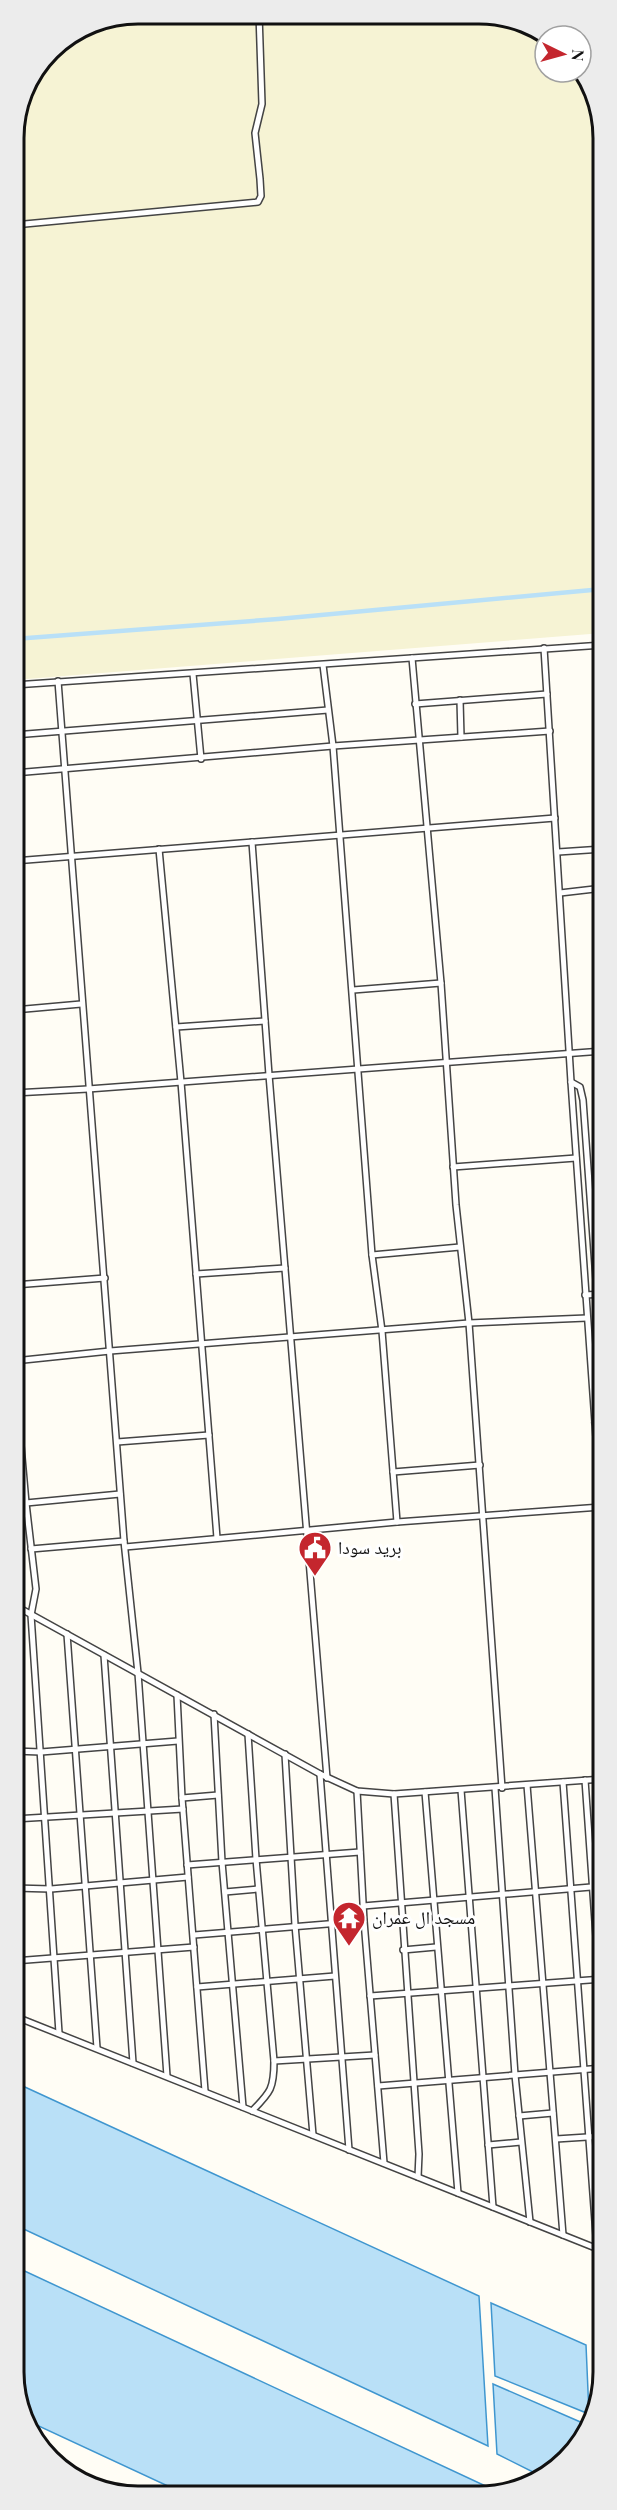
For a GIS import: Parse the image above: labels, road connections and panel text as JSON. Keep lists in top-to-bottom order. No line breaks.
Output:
{"places":{"public building":["بريد سودا"],"temple":["مسجد ال عمران"]},"north":"right"}
